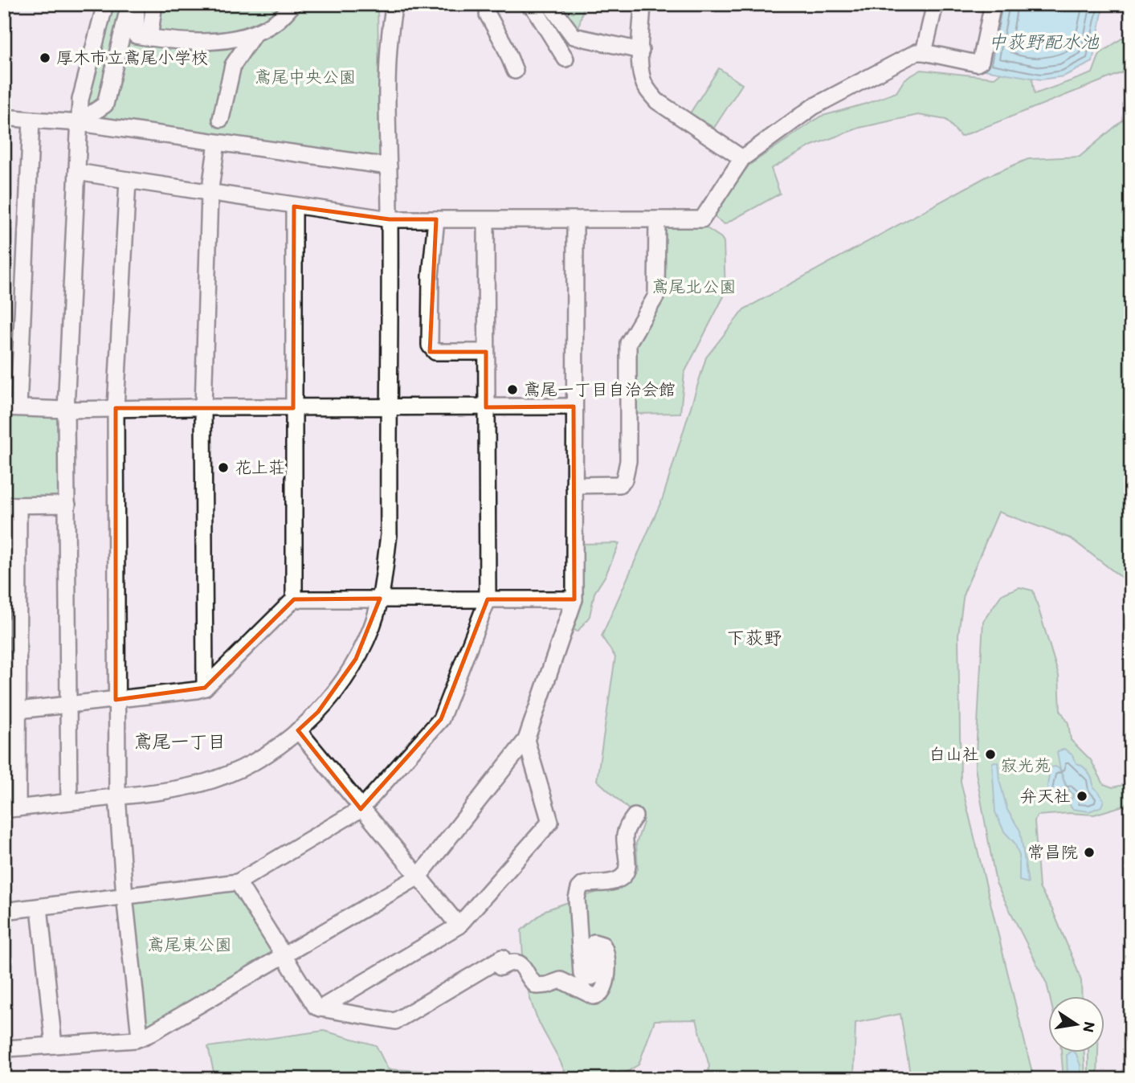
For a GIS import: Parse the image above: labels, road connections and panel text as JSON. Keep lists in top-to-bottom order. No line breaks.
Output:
{"districts":["下荻野","鳶尾一丁目"],"water":["中荻野配水池"],"parks":["鳶尾中央公園","鳶尾北公園","寂光苑","鳶尾東公園"],"places":["厚木市立鳶尾小学校","鳶尾一丁目自治会館","花上荘","白山社","弁天社","常昌院"],"north":"right"}
